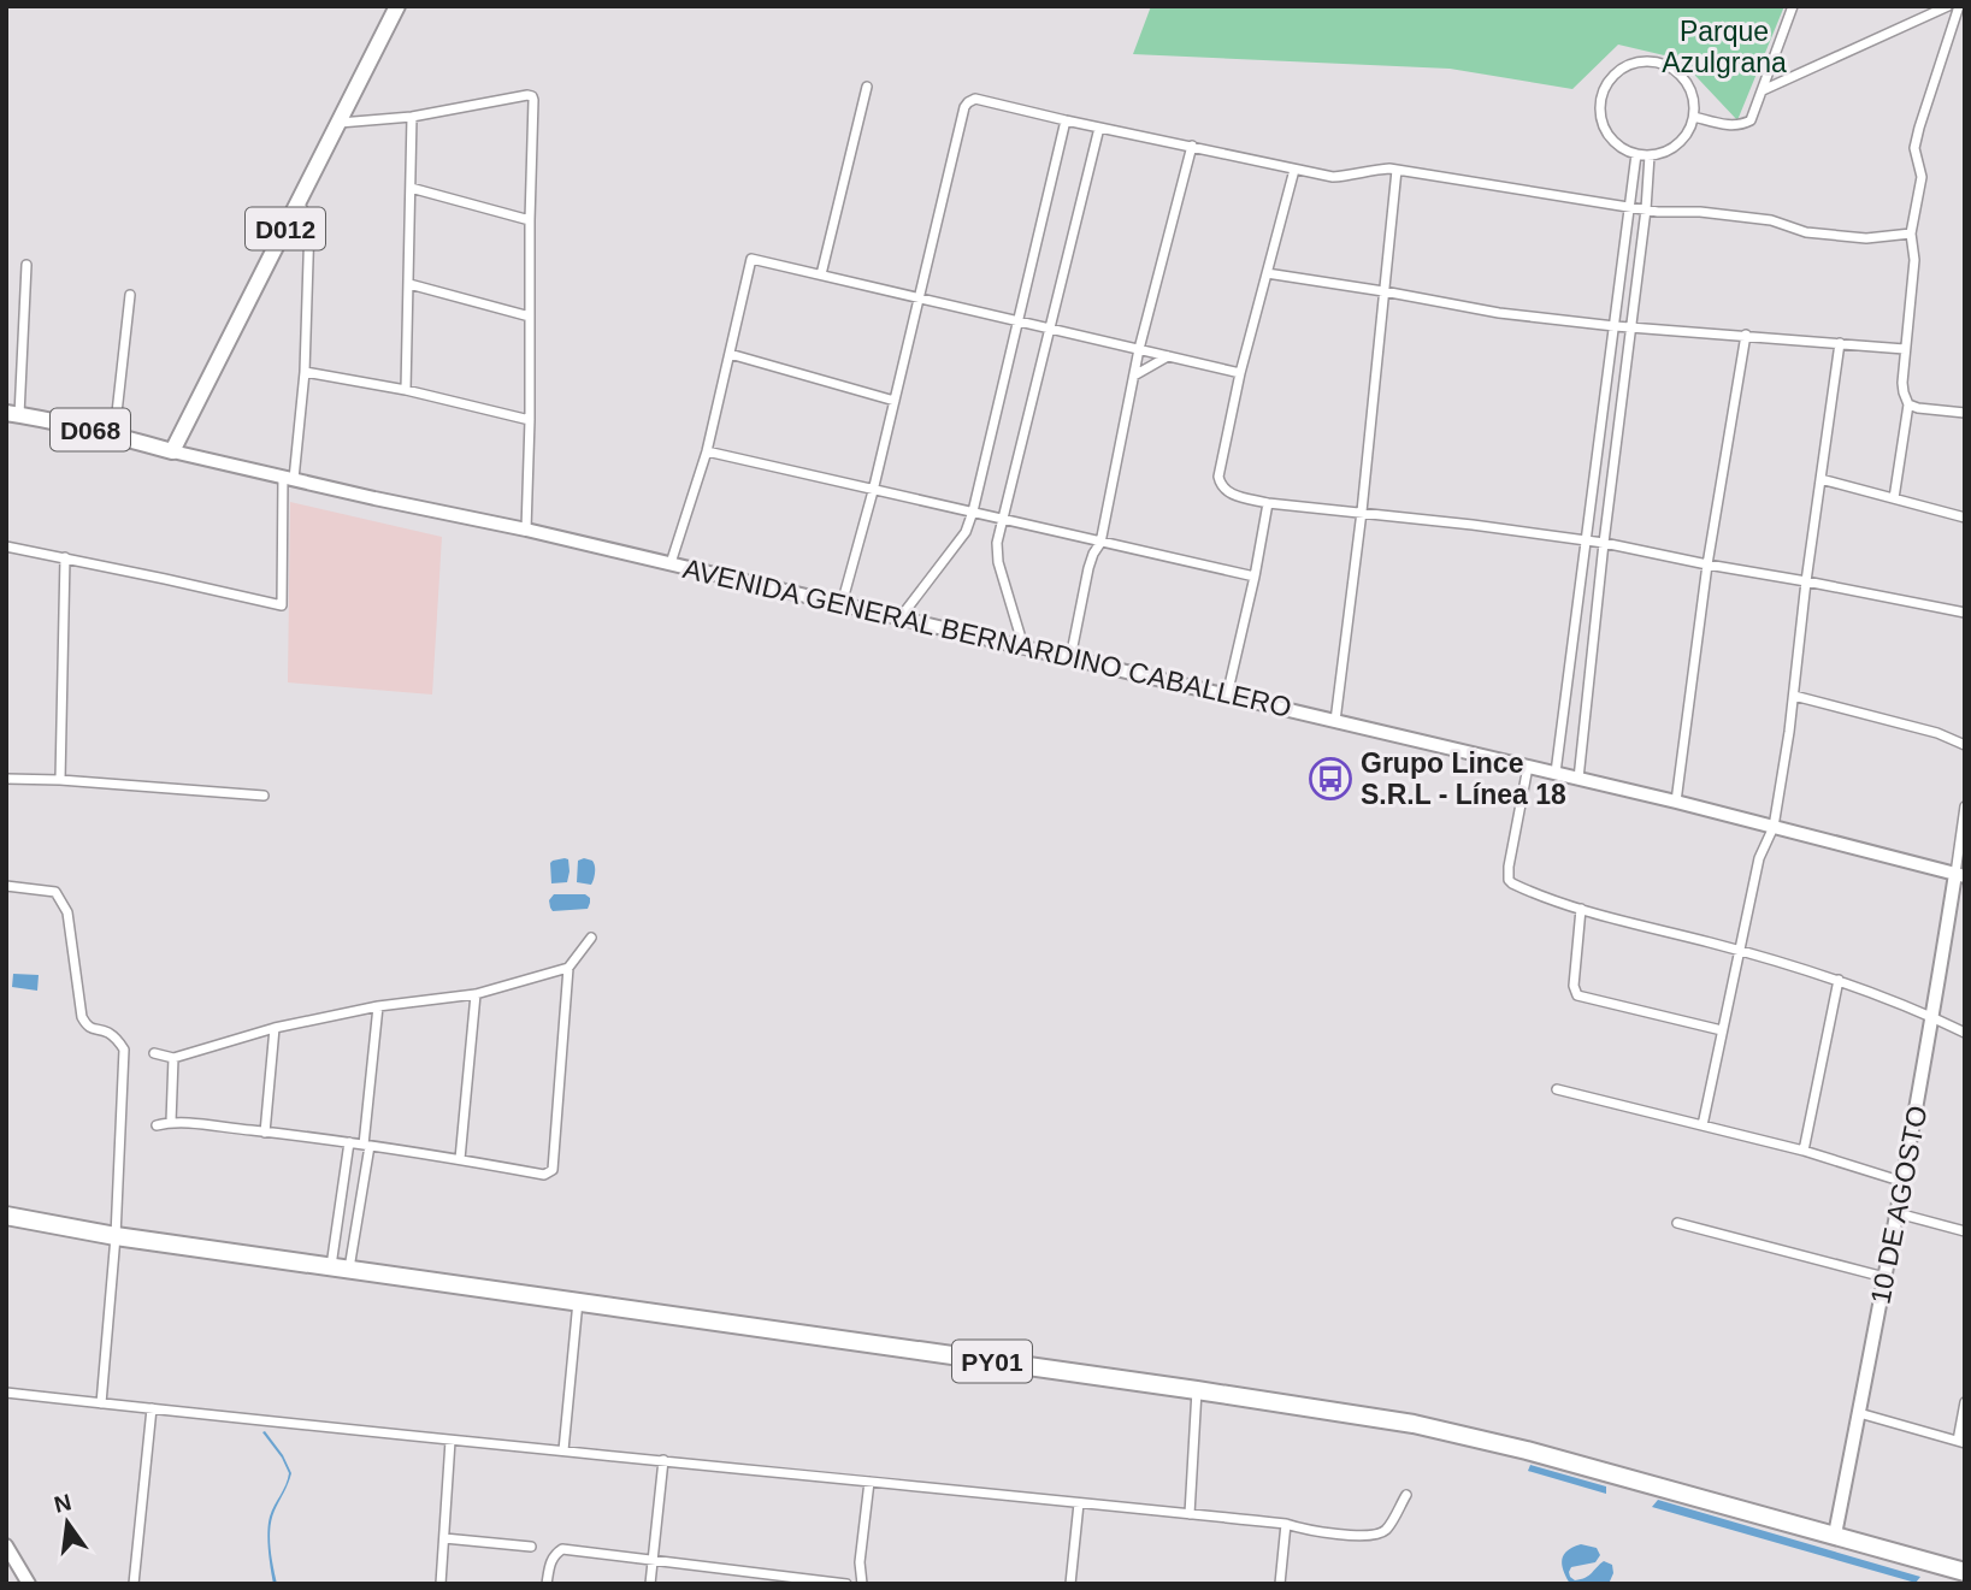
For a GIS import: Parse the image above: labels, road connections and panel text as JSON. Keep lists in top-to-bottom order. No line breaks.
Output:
{"streets":{"highway":["PY01"],"main road":["D012","D068","AVENIDA GENERAL BERNARDINO CABALLERO","10 DE AGOSTO"]},"crossings":[["D012","AVENIDA GENERAL BERNARDINO CABALLERO"],["AVENIDA GENERAL BERNARDINO CABALLERO","10 DE AGOSTO"],["10 DE AGOSTO","PY01"]],"parks":["Parque Azulgrana"],"places":{"bus stop":["Grupo Lince S.R.L - Línea 18"]},"north":"top"}
